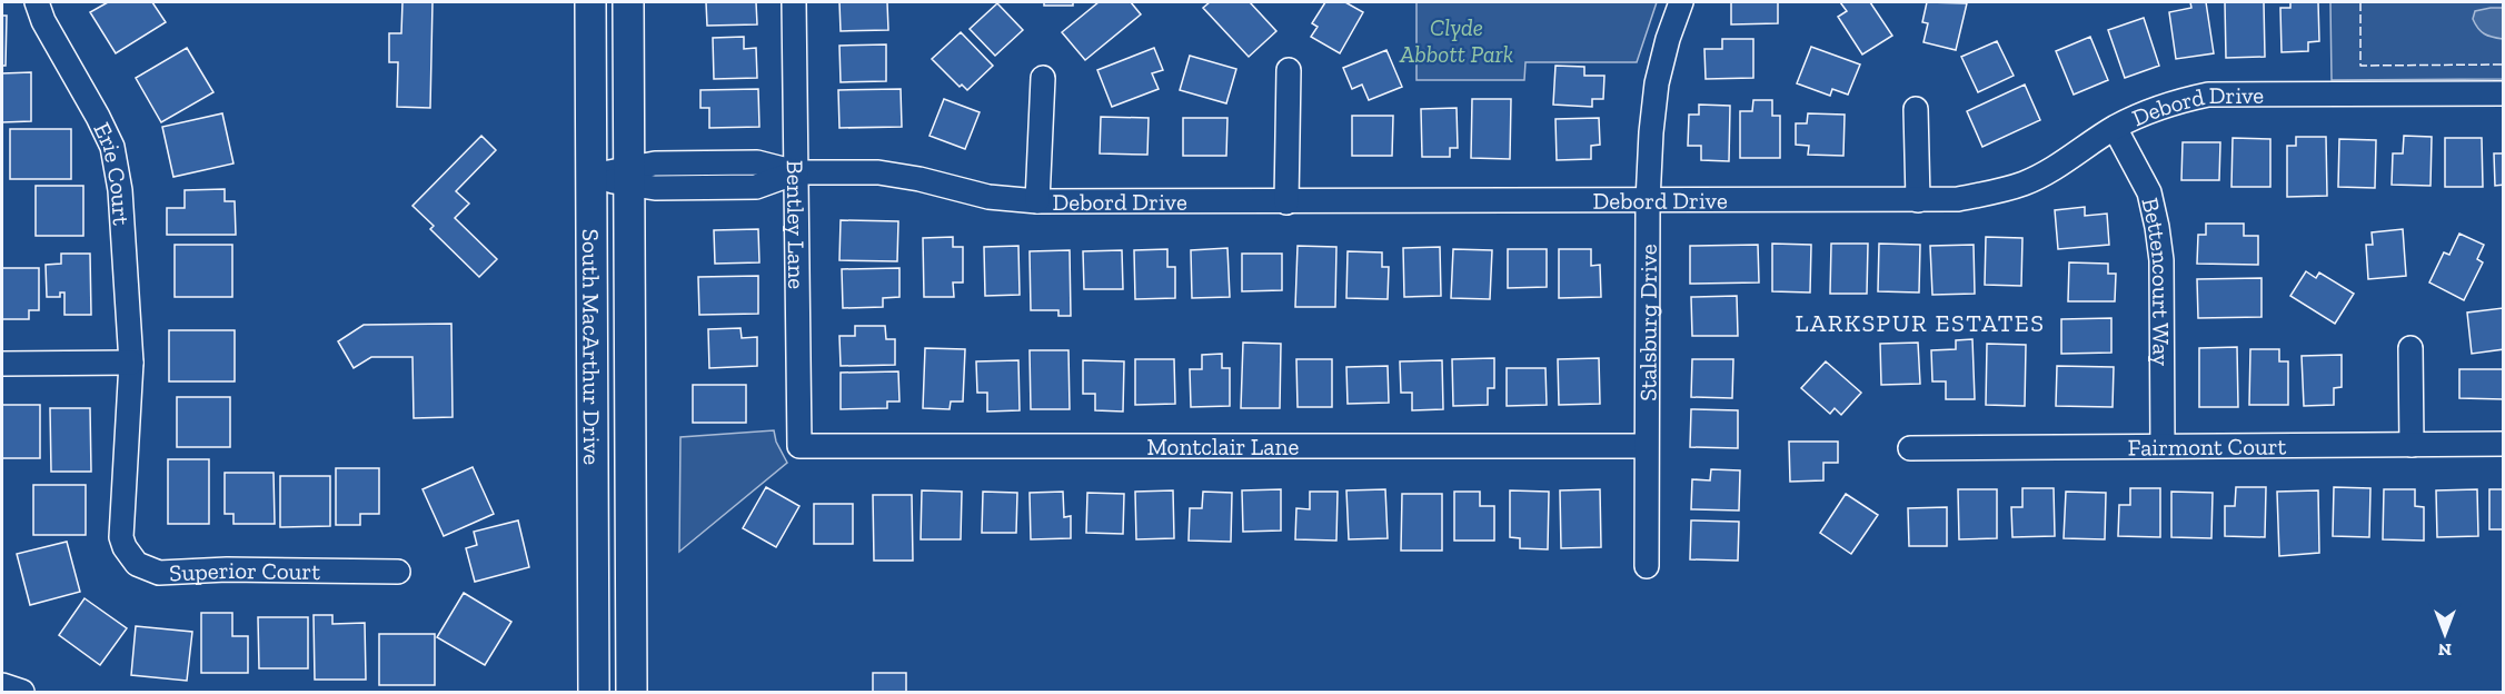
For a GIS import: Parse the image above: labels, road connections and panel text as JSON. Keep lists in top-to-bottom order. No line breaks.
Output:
{"streets":{"main road":["South MacArthur Drive"],"street":["Debord Drive","Erie Court","Bentley Lane","Bettencourt Way","Stalsburg Drive","Montclair Lane","Fairmont Court","Superior Court"]},"crossings":[["Debord Drive","Bentley Lane"],["Debord Drive","Bettencourt Way"],["Debord Drive","Stalsburg Drive"],["Debord Drive","South MacArthur Drive"],["Erie Court","Superior Court"],["Bentley Lane","Montclair Lane"],["Bettencourt Way","Fairmont Court"],["Stalsburg Drive","Montclair Lane"]],"districts":["LARKSPUR ESTATES"],"parks":["Clyde Abbott Park"],"north":"bottom"}
